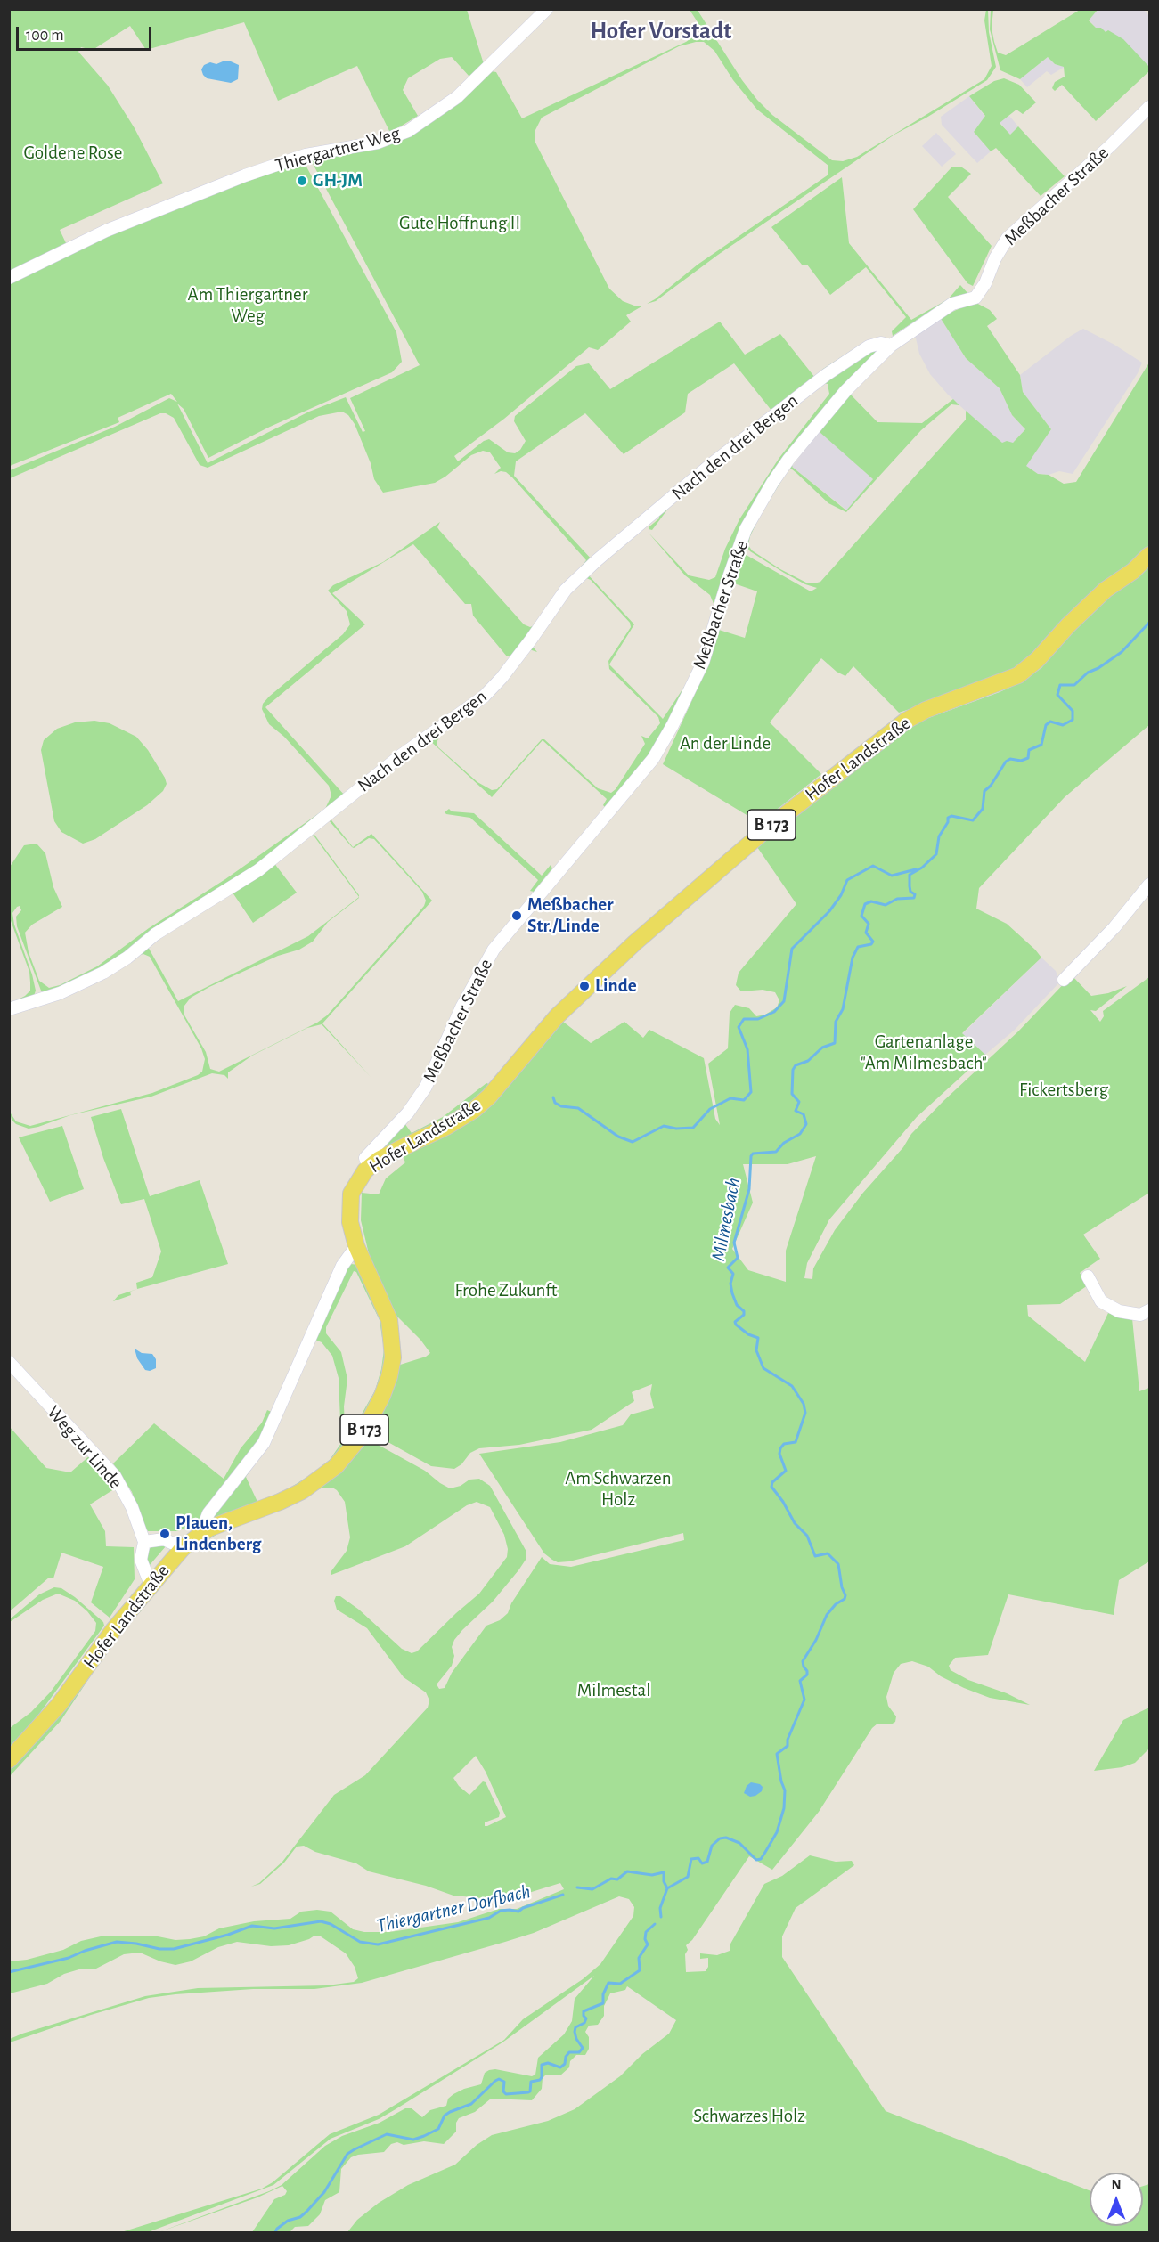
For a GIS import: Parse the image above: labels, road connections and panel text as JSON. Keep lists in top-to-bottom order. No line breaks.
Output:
{"streets":{"main road":["Hofer Landstraße","B 173"],"street":["Thiergartner Weg","Meßbacher Straße","Nach den drei Bergen","Weg zur Linde"]},"crossings":[["Meßbacher Straße","Nach den drei Bergen"],["Meßbacher Straße","Hofer Landstraße"],["Hofer Landstraße","Weg zur Linde"]],"districts":["Hofer Vorstadt"],"water":["Milmesbach","Thiergartner Dorfbach"],"parks":["Goldene Rose","Gute Hoffnung II","Am Thiergartner Weg","An der Linde","Gartenanlage \"Am Milmesbach\"","Fickertsberg","Frohe Zukunft","Am Schwarzen Holz","Milmestal","Schwarzes Holz"],"places":["GH-JM","Meßbacher Str./Linde","Linde","Plauen, Lindenberg"],"scale_bar":"100 m","north":"top"}
